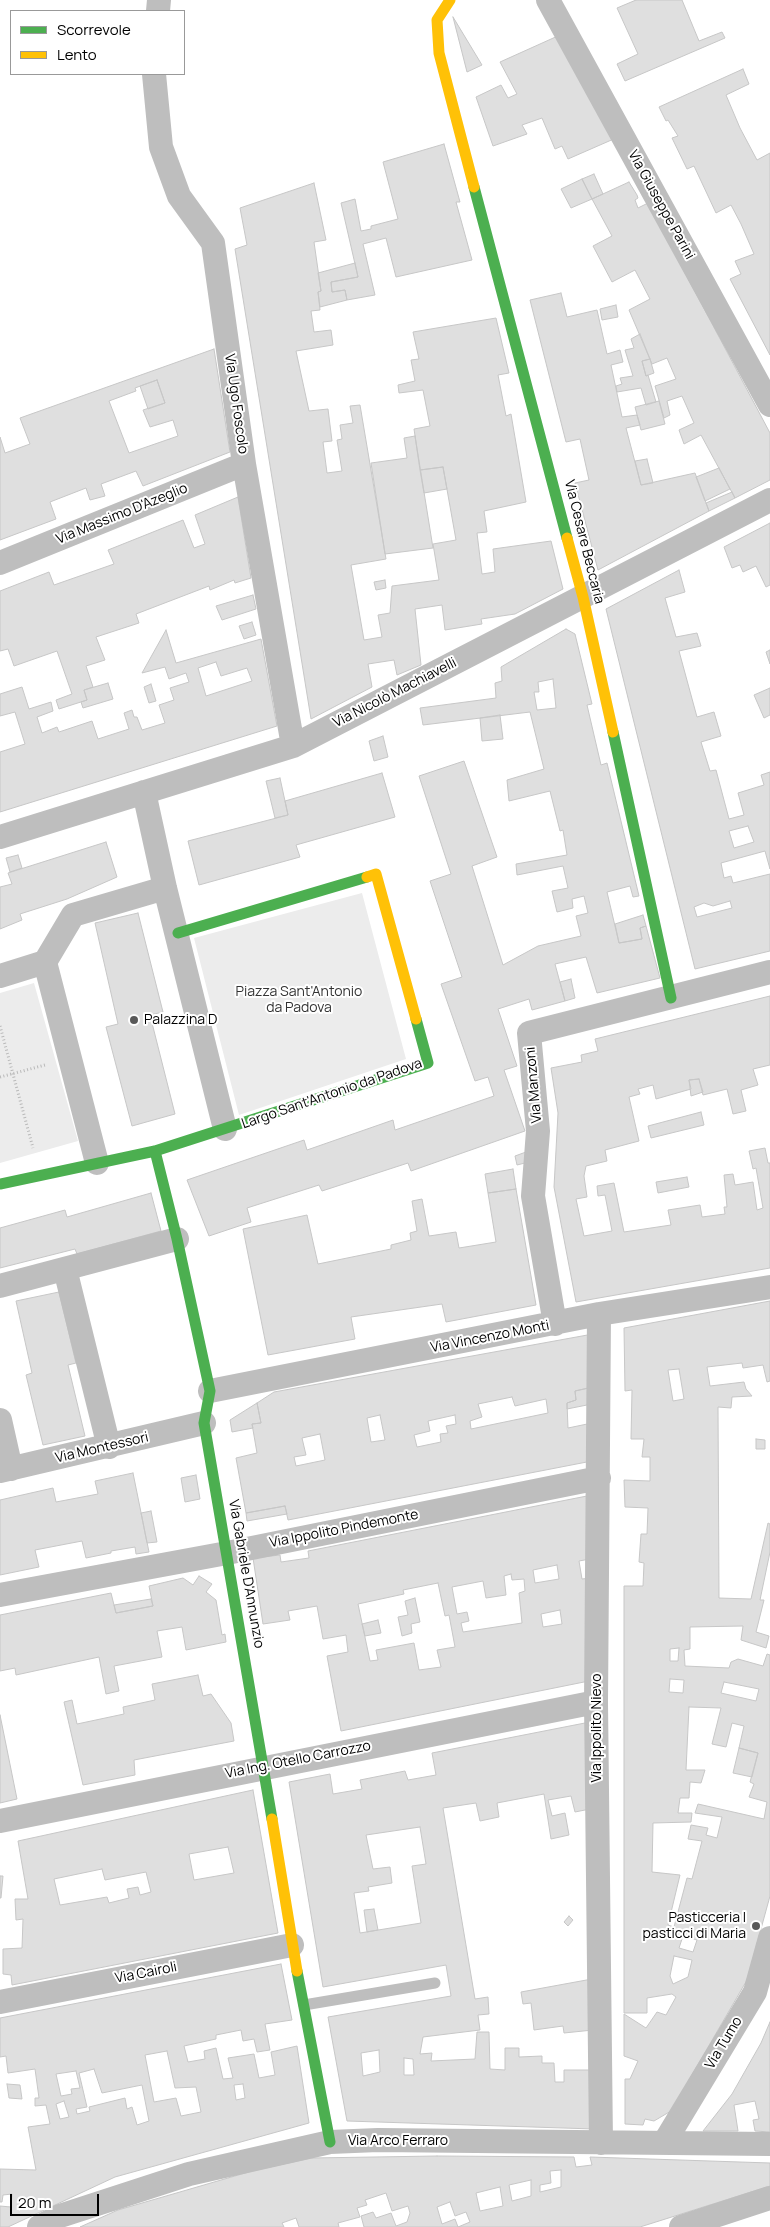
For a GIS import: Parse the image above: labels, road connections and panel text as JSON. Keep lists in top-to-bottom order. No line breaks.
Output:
{"streets":{"street":["Via Giuseppe Parini","Via Ugo Foscolo","Via Massimo D'Azeglio","Via Cesare Beccaria","Via Nicolò Machiavelli","Via Manzoni","Largo Sant'Antonio da Padova","Via Vincenzo Monti","Via Montessori","Via Ippolito Pindemonte","Via Gabriele D'Annunzio","Via Ippolito Nievo","Via Ing. Otello Carrozzo","Via Cairoli","Via Tumo","Via Arco Ferraro"]},"crossings":[["Via Ugo Foscolo","Via Massimo D'Azeglio"],["Via Ugo Foscolo","Via Nicolò Machiavelli"],["Via Cesare Beccaria","Via Nicolò Machiavelli"],["Via Cesare Beccaria","Via Manzoni"],["Via Nicolò Machiavelli","Largo Sant'Antonio da Padova"],["Via Manzoni","Via Vincenzo Monti"],["Largo Sant'Antonio da Padova","Via Gabriele D'Annunzio"],["Via Vincenzo Monti","Via Gabriele D'Annunzio"],["Via Vincenzo Monti","Via Ippolito Nievo"],["Via Montessori","Via Gabriele D'Annunzio"],["Via Ippolito Pindemonte","Via Gabriele D'Annunzio"],["Via Ippolito Pindemonte","Via Ippolito Nievo"],["Via Gabriele D'Annunzio","Via Ing. Otello Carrozzo"],["Via Gabriele D'Annunzio","Via Cairoli"],["Via Gabriele D'Annunzio","Via Arco Ferraro"],["Via Ippolito Nievo","Via Ing. Otello Carrozzo"],["Via Ippolito Nievo","Via Arco Ferraro"],["Via Tumo","Via Arco Ferraro"]],"parks":["Piazza Sant'Antonio da Padova"],"places":["Palazzina D","Pasticceria I pasticci di Maria"],"legend":["Scorrevole","Lento"],"scale_bar":"20 m"}
